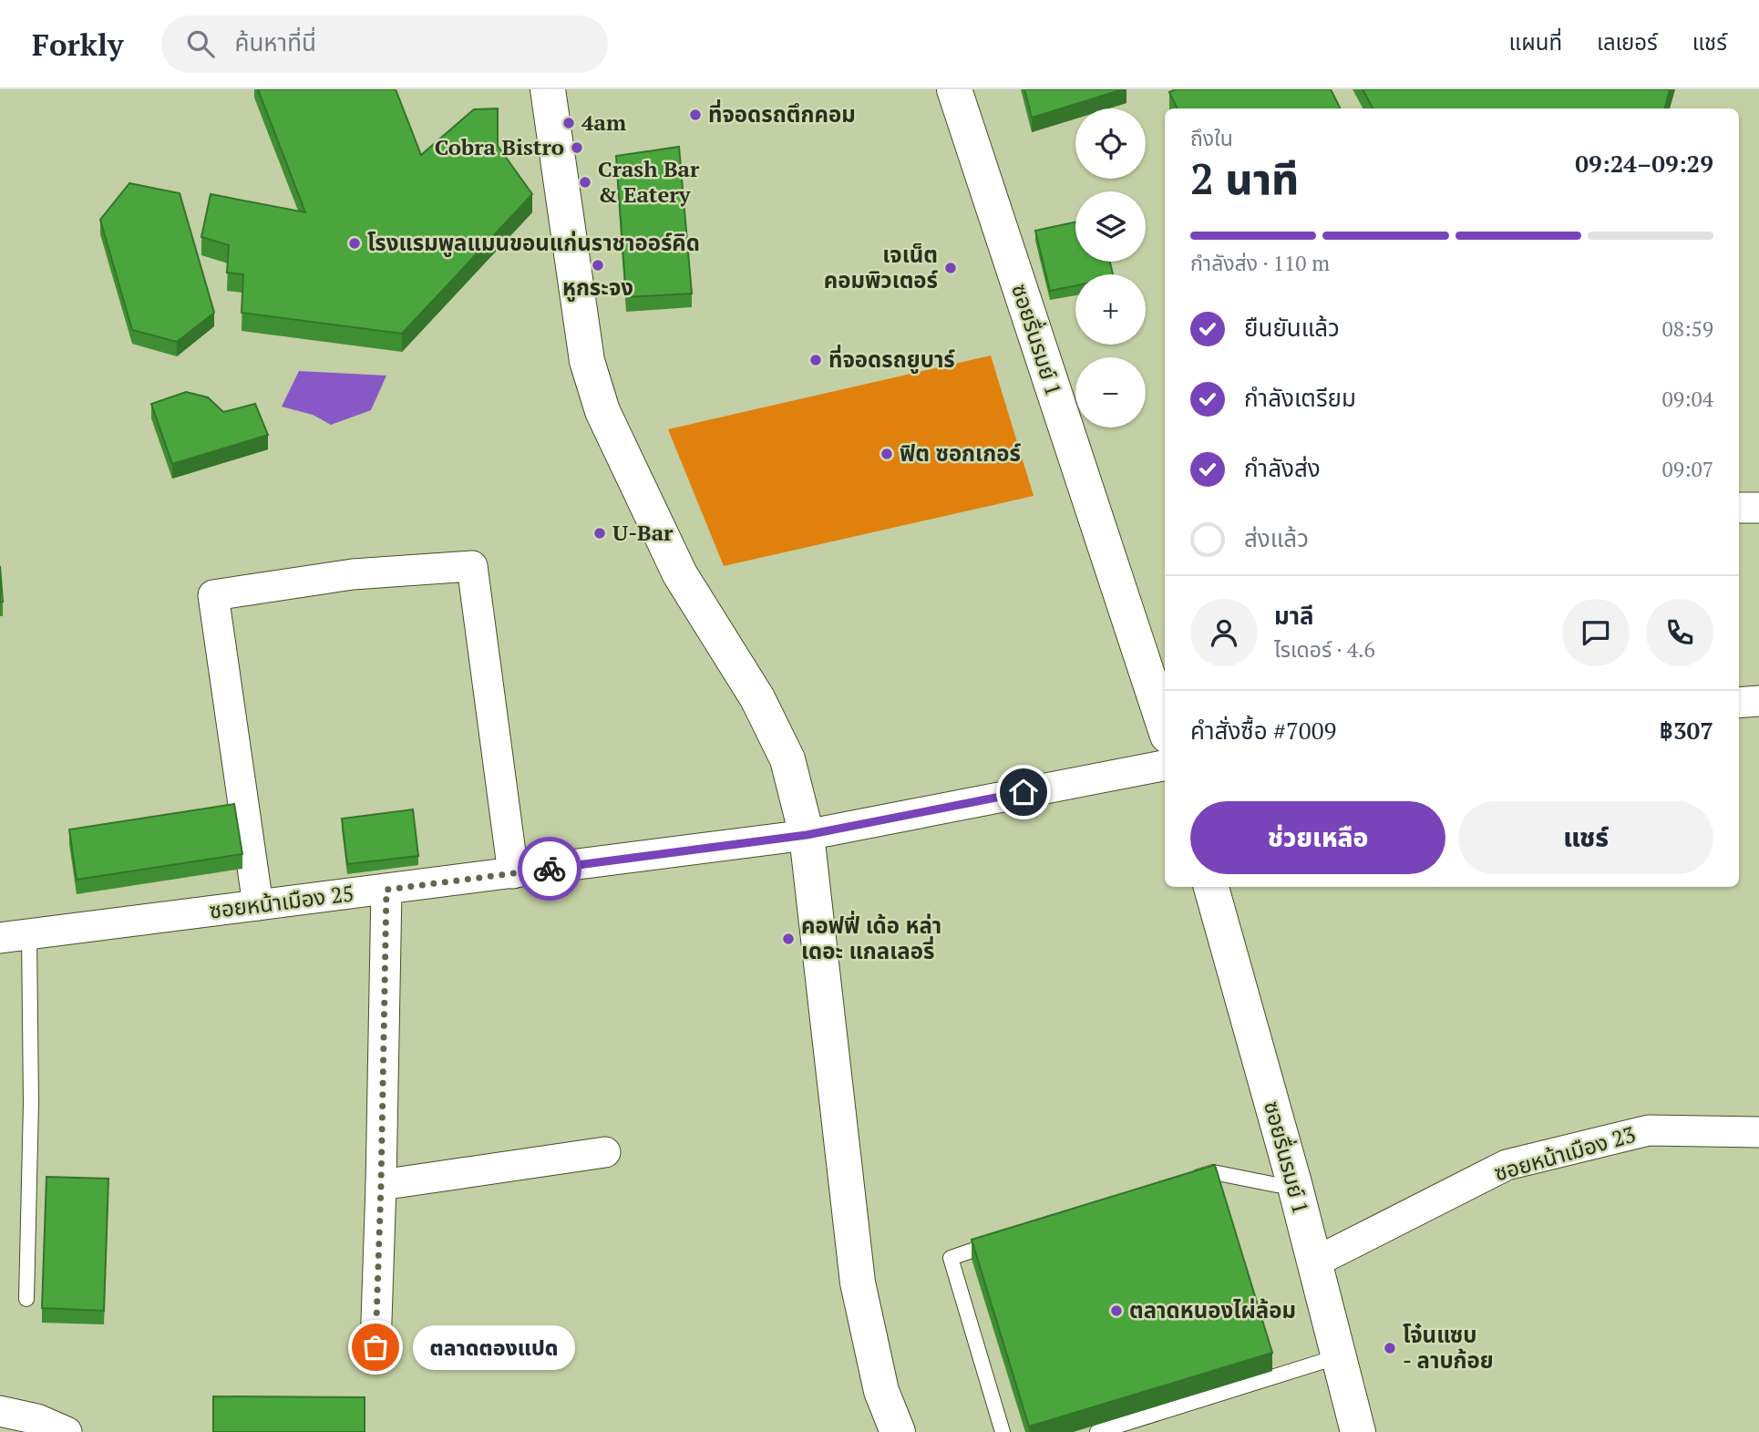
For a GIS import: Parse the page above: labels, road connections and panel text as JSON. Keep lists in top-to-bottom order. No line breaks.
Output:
{"streets":{"street":["ซอยรื่นรมย์ 1","ซอยหน้าเมือง 25","ซอยหน้าเมือง 23"]},"crossings":[["ซอยรื่นรมย์ 1","ซอยหน้าเมือง 23"]],"places":["ที่จอดรถตึกคอม","4am","Cobra Bistro","Crash Bar & Eatery","โรงแรมพูลแมนขอนแก่นราชาออร์คิด","หูกระจง","เจเน็ต คอมพิวเตอร์","ที่จอดรถยูบาร์","ฟิต ซอกเกอร์","U-Bar","คอฟฟี่ เด้อ หล่า เดอะ แกลเลอรี่","ตลาดหนองไผ่ล้อม","ตลาดตองแปด","โจ๋นแซบ - ลาบก้อย"],"page":{"header":"Forkly","search":"ค้นหาที่นี่","nav":["แผนที่","เลเยอร์","แชร์"],"map_buttons":["+","−"],"heading":["2 นาที","ถึงใน","09:24–09:29"],"panel":["มาลี","ไรเดอร์ · 4.6","คำสั่งซื้อ #7009","฿307"],"bar":"กำลังส่ง · 110 m","list":[["ยืนยันแล้ว","08:59"],["กำลังเตรียม","09:04"],["กำลังส่ง","09:07"],"ส่งแล้ว"],"buttons":["ช่วยเหลือ","แชร์"],"bubble":"ตลาดตองแปด"}}
